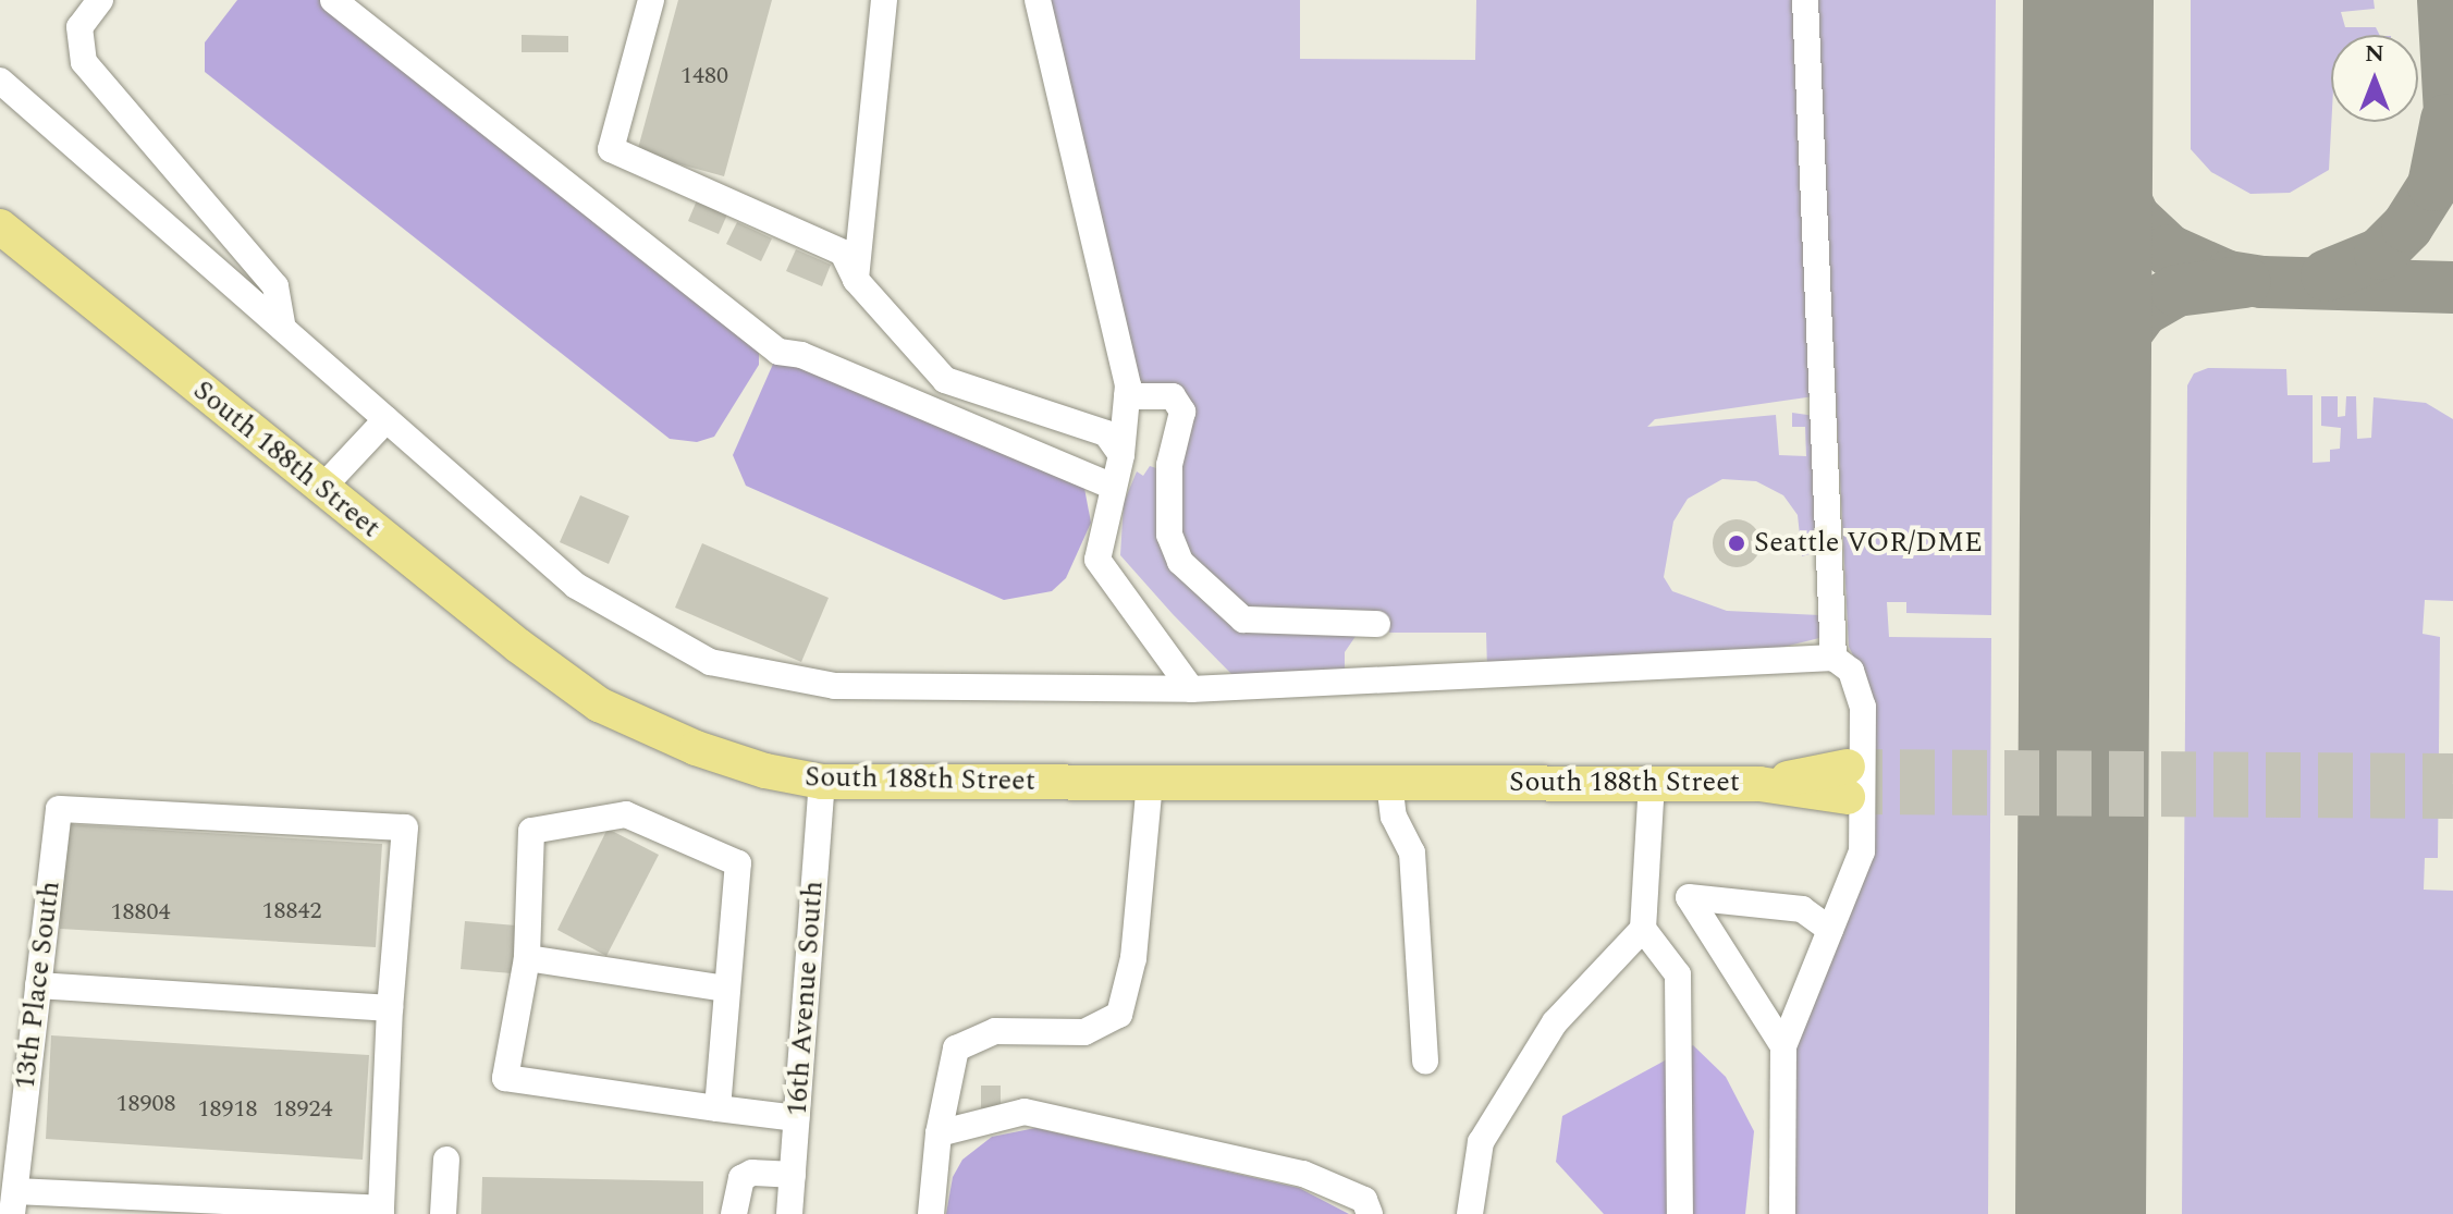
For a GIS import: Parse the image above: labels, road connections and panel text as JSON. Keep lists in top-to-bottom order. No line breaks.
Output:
{"streets":{"main road":["South 188th Street"],"street":["13th Place South","16th Avenue South"]},"crossings":[["South 188th Street","16th Avenue South"]],"places":["Seattle VOR/DME"],"house_numbers":["1480","18842","18804","18908","18918","18924"],"north":"top"}
